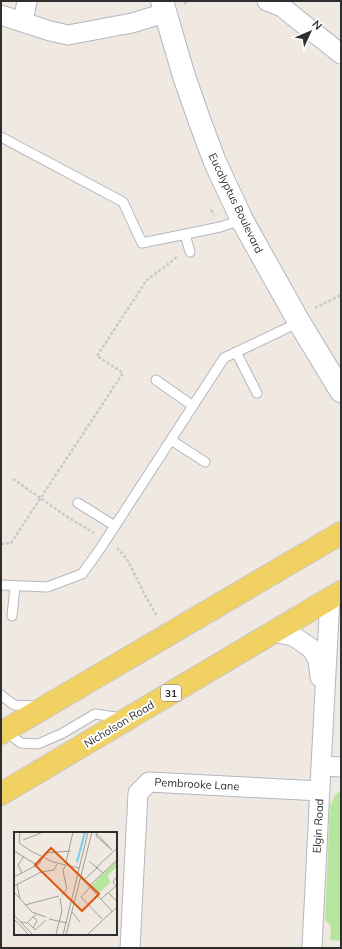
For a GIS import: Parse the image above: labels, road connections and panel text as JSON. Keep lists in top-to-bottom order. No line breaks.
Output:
{"streets":{"main road":["31","Nicholson Road"],"street":["Eucalyptus Boulevard","Pembrooke Lane","Elgin Road"]},"crossings":[["Nicholson Road","Elgin Road"],["Pembrooke Lane","Elgin Road"]],"north":"top right"}
